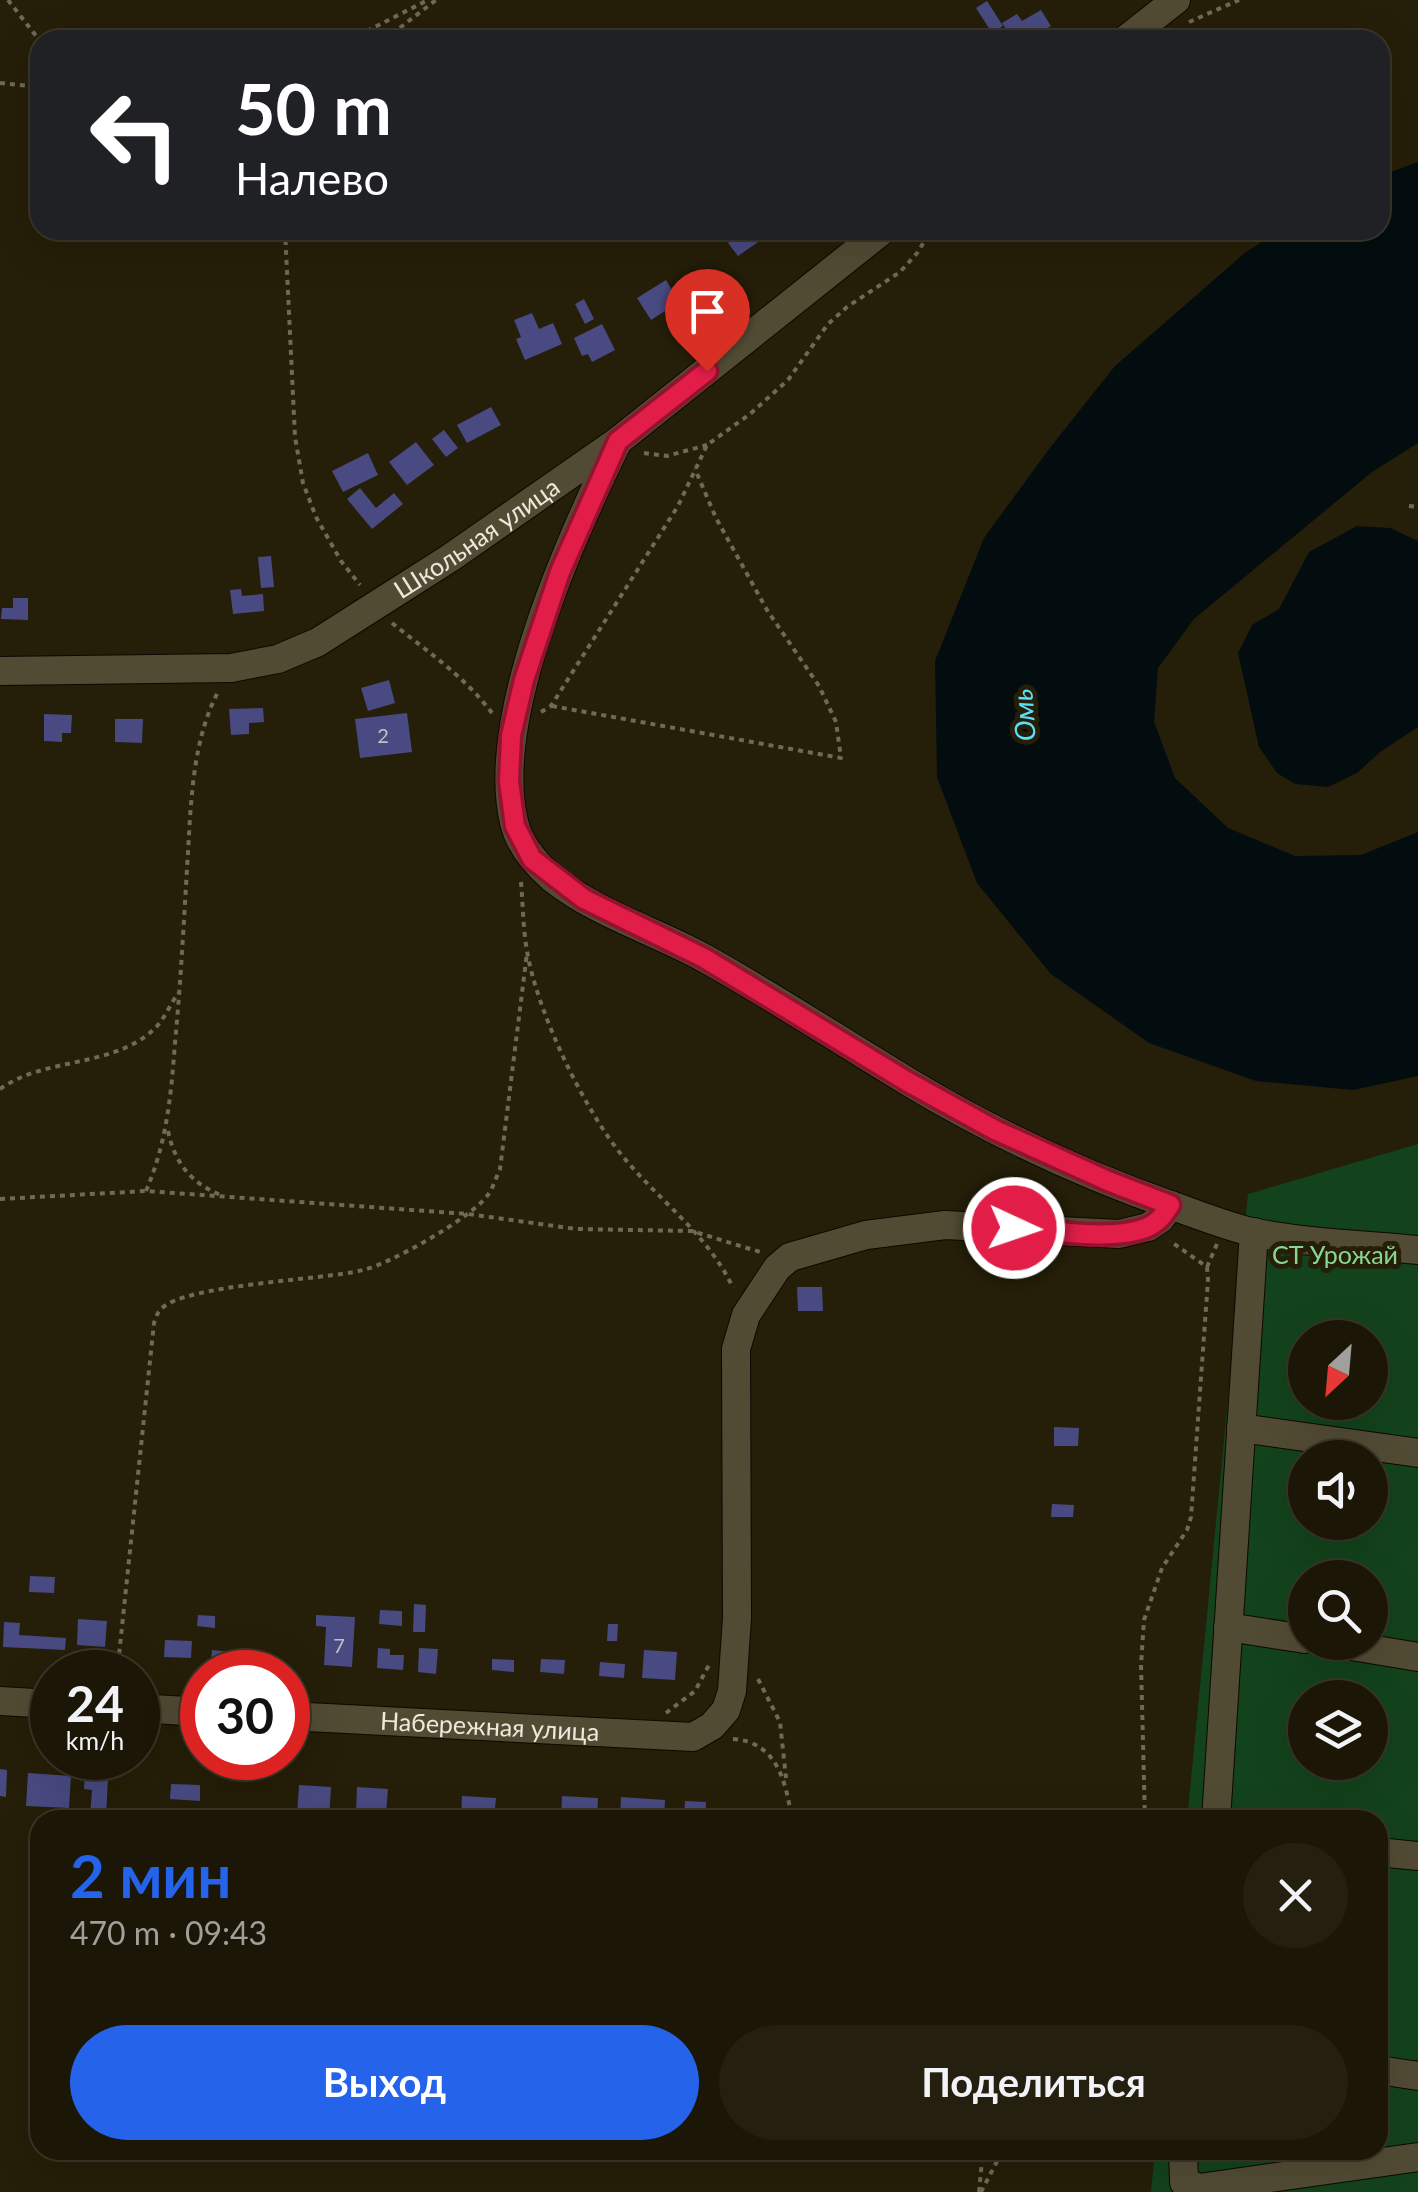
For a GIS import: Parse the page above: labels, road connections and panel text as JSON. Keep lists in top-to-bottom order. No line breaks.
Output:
{"streets":{"street":["Школьная улица","Набережная улица"]},"water":["Омь"],"parks":["СТ Урожай"],"house_numbers":["2","7"],"north":"bottom left","page":{"turn":["50 m","Налево"],"speed":"24 km/h","limit":"30","heading":["2 мин","470 m · 09:43"],"buttons":["Выход","Поделиться"]}}
